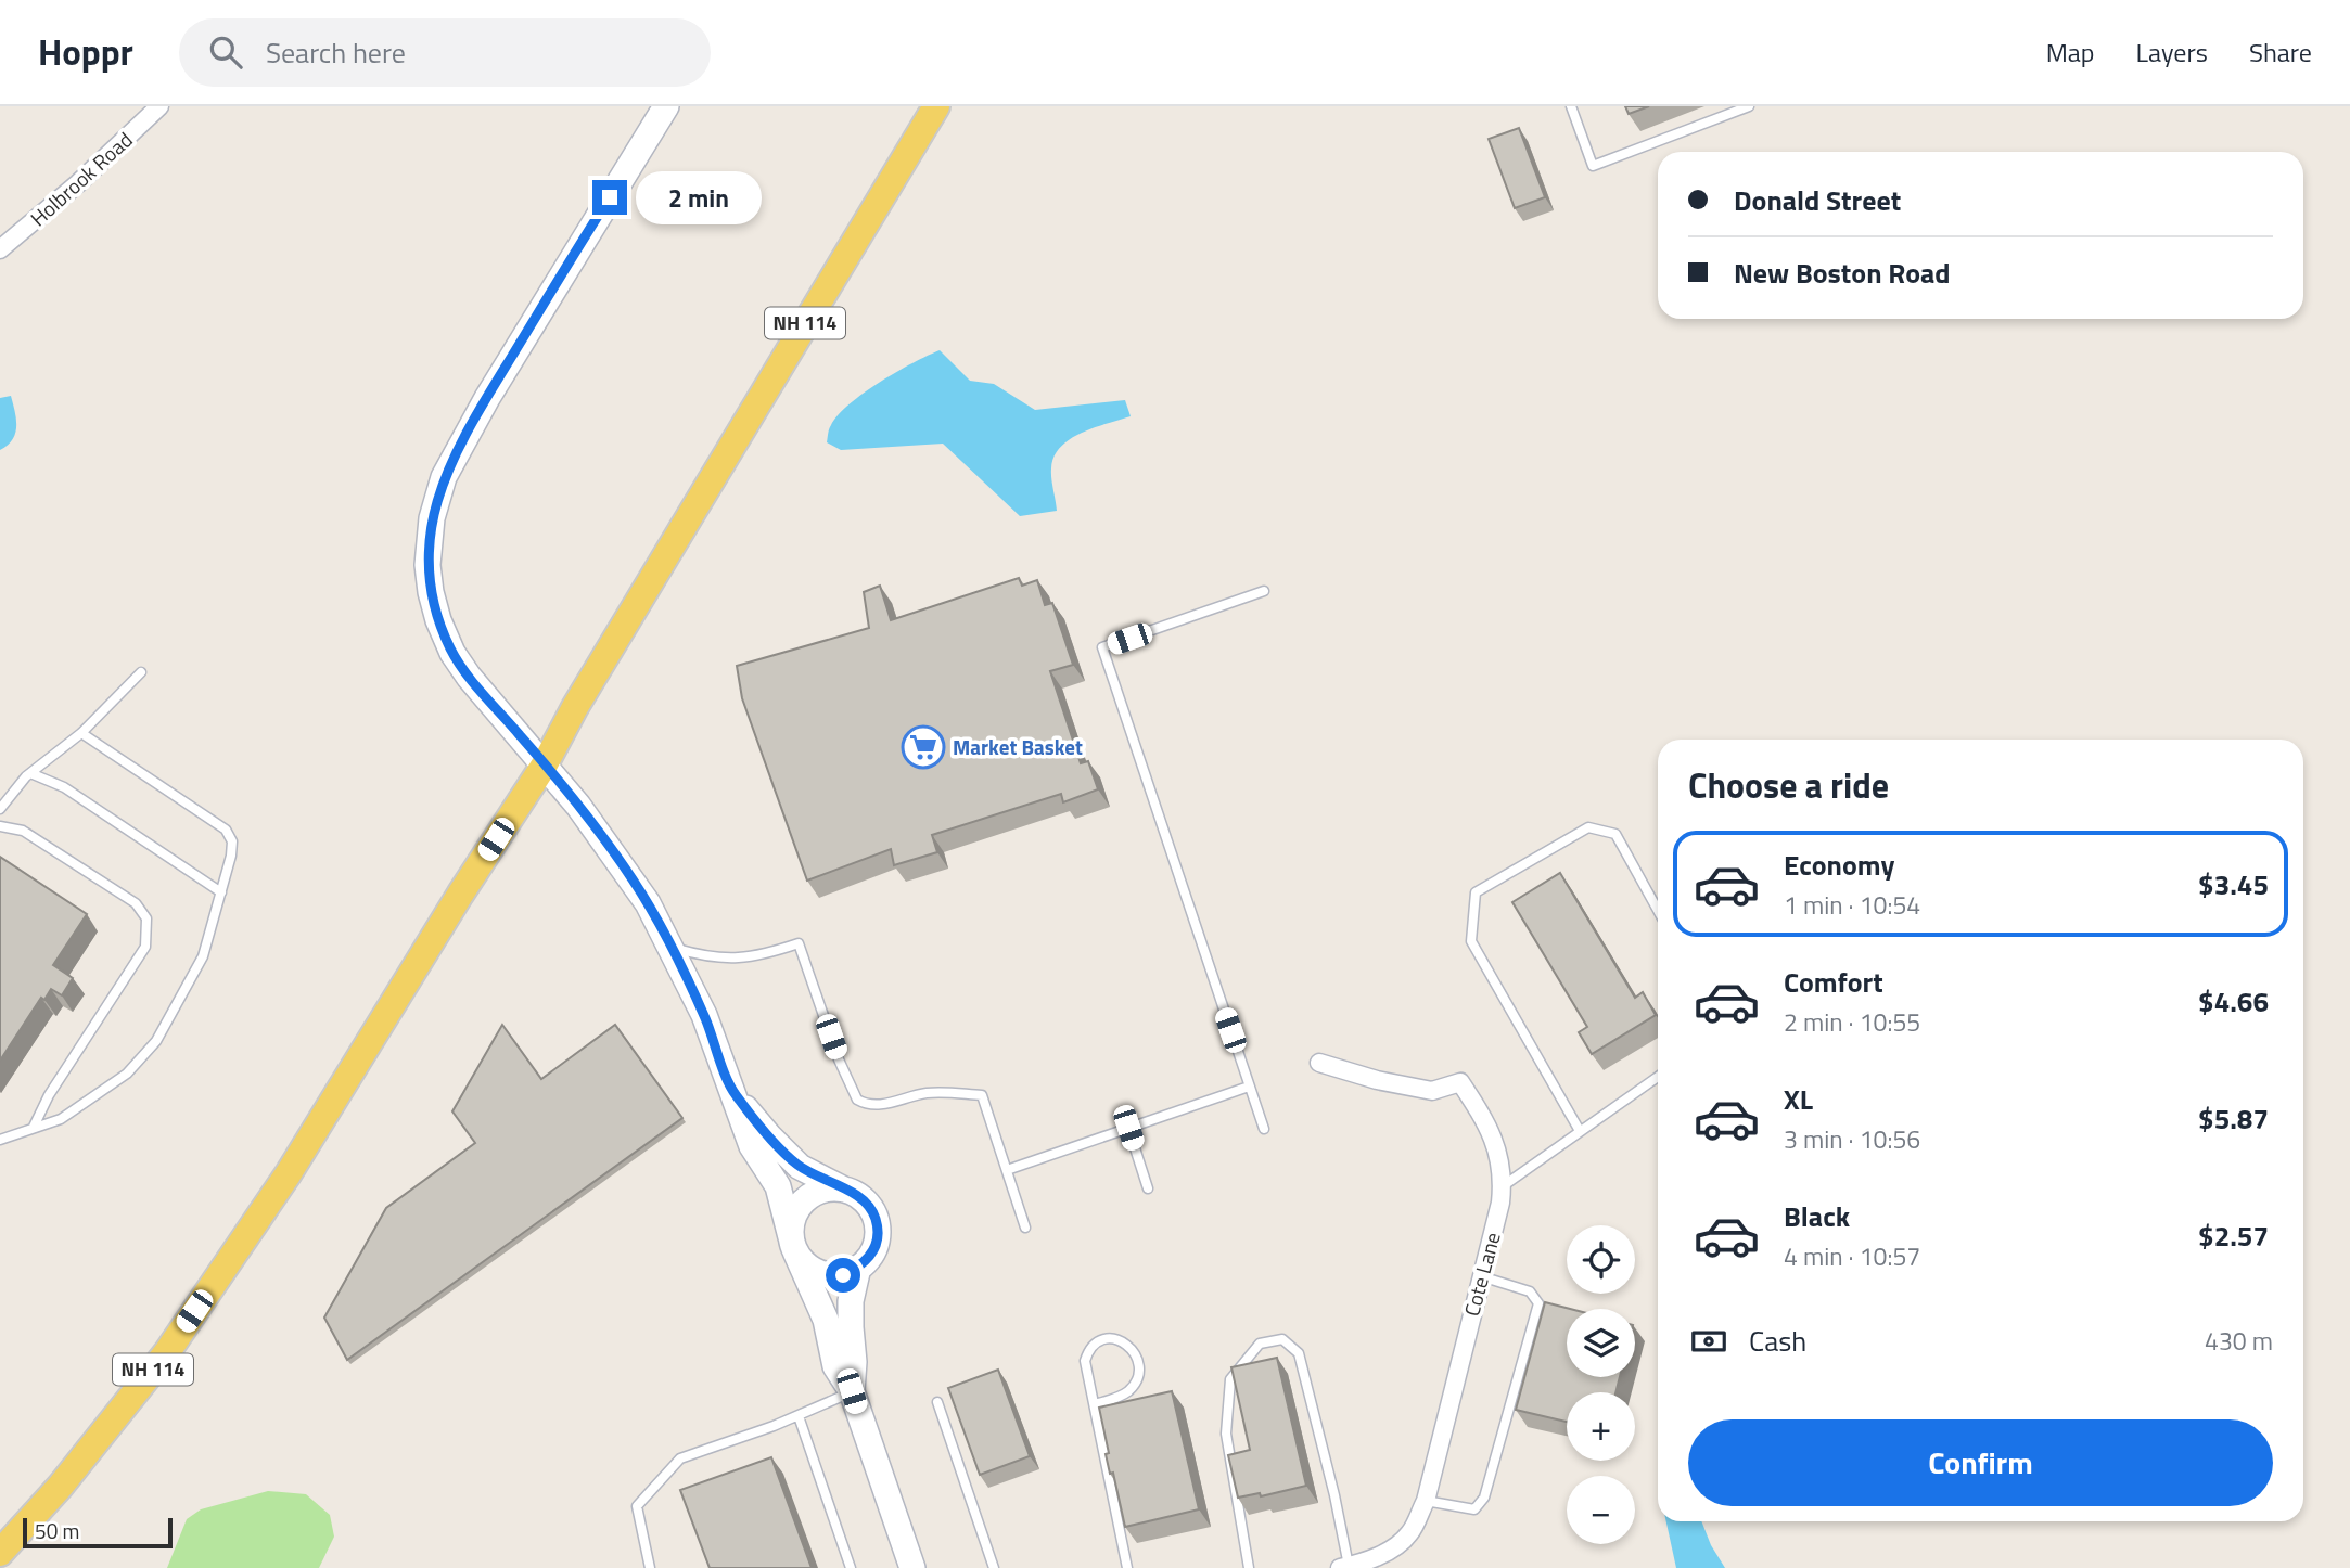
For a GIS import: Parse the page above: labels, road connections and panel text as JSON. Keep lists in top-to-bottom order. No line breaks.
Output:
{"streets":{"main road":["NH 114"],"street":["Holbrook Road","Cote Lane"]},"places":{"supermarket":["Market Basket"]},"scale_bar":"50 m","page":{"header":"Hoppr","search":"Search here","nav":["Map","Layers","Share"],"banner":["Donald Street","New Boston Road"],"bubble":"2 min","heading":"Choose a ride","list":[{"name":"Economy","note":"1 min · 10:54","value":"$3.45"},{"name":"Comfort","note":"2 min · 10:55","value":"$4.66"},{"name":"XL","note":"3 min · 10:56","value":"$5.87"},{"name":"Black","note":"4 min · 10:57","value":"$2.57"}],"map_buttons":["+","−"],"pay":["Cash","430 m"],"buttons":"Confirm","scale":"50 m"}}
